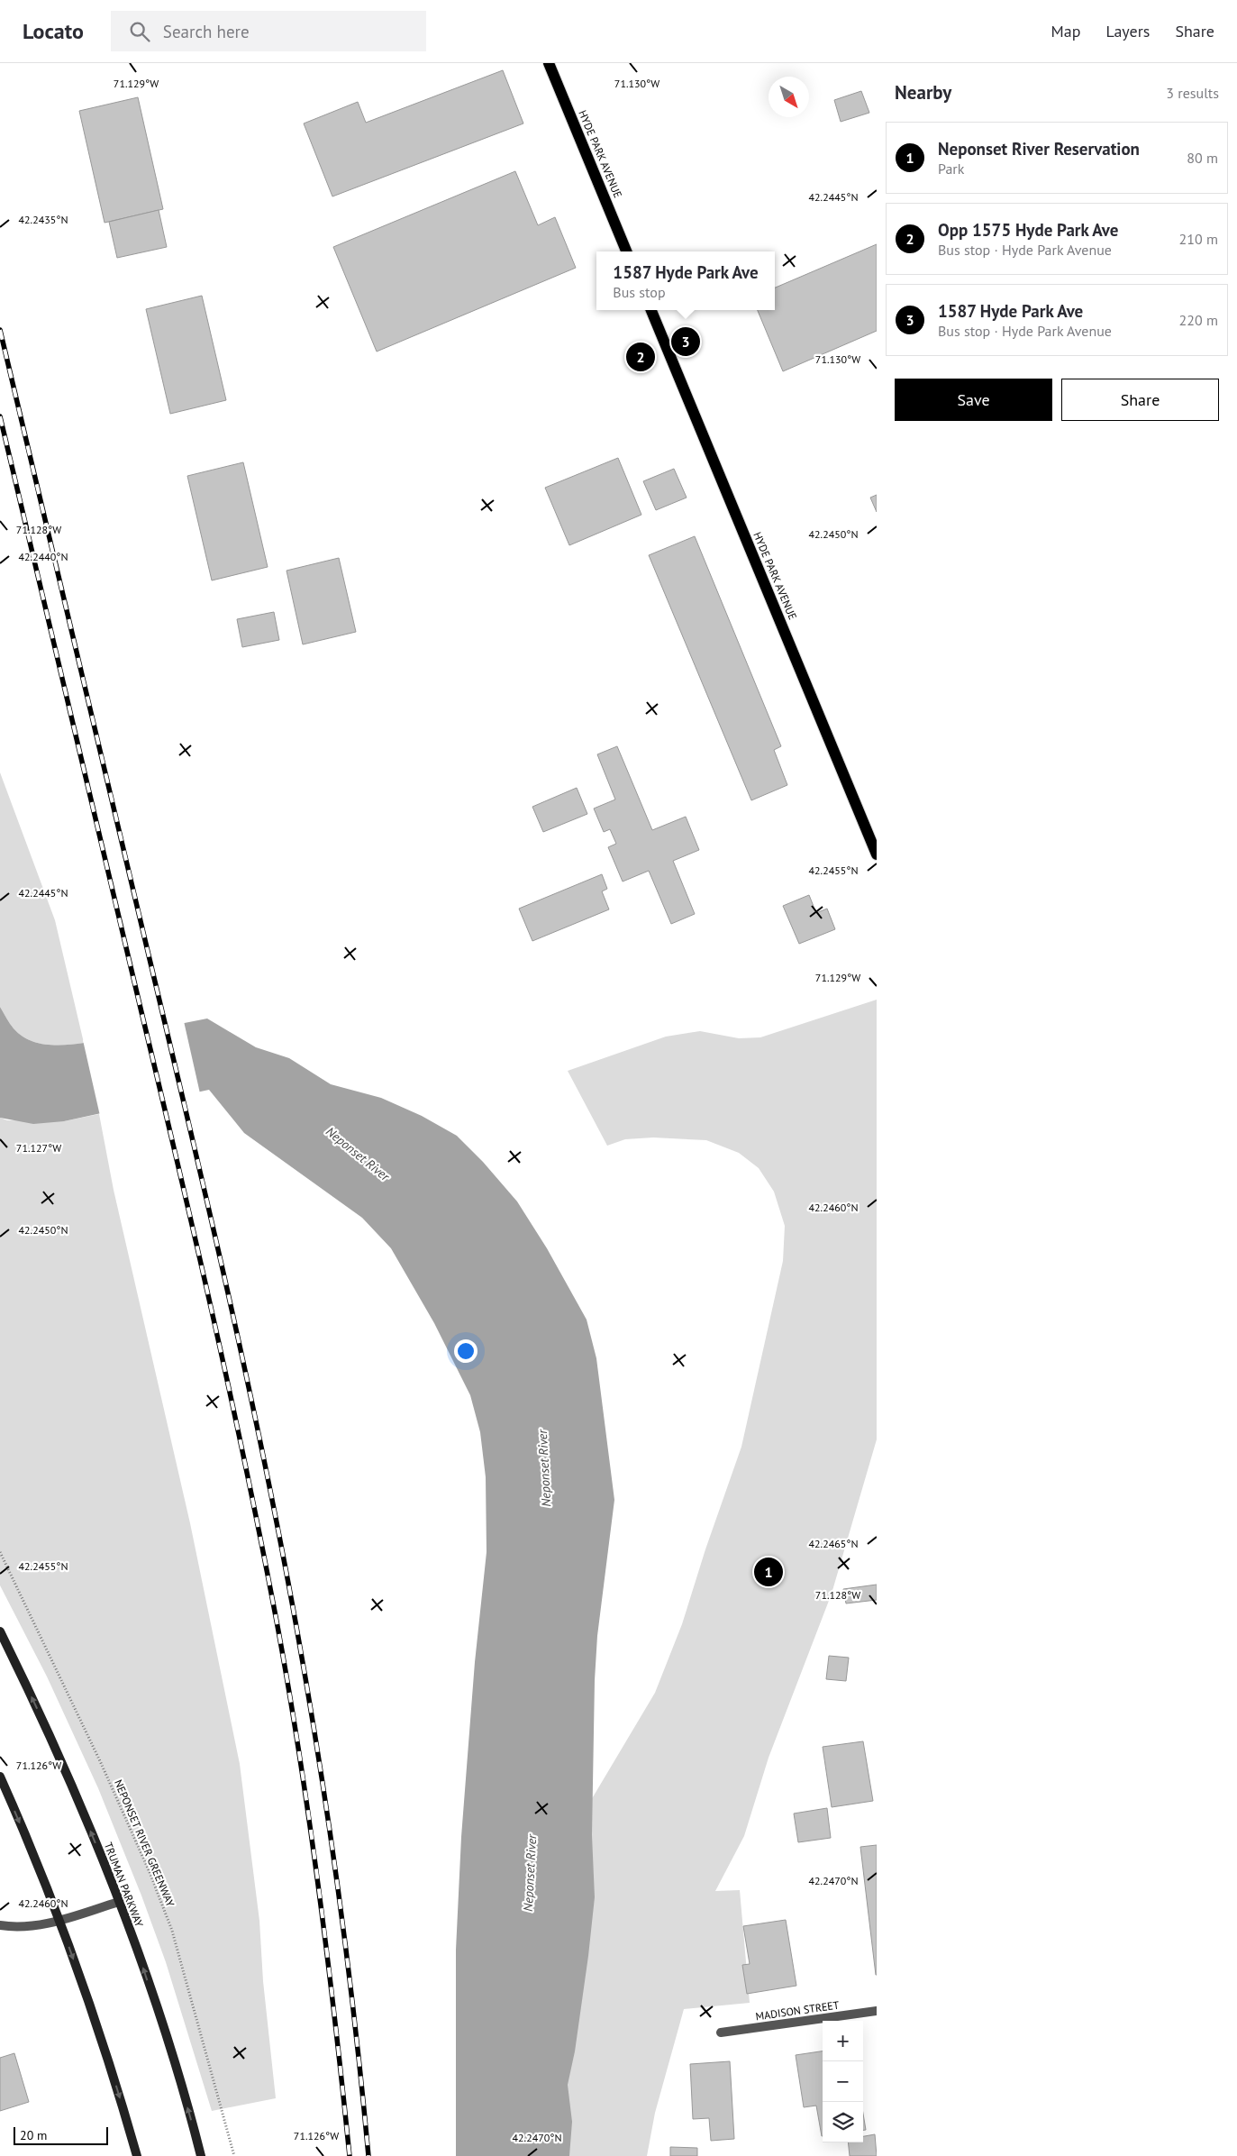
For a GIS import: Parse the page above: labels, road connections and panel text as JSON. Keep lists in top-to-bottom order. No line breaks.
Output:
{"streets":{"main road":["HYDE PARK AVENUE","TRUMAN PARKWAY"],"street":["MADISON STREET"],"path":["NEPONSET RIVER GREENWAY"]},"water":["Neponset River"],"scale_bar":"20 m","north":"bottom right","page":{"header":"Locato","search":"Search here","nav":["Map","Layers","Share"],"heading":["Nearby","3 results"],"list":[{"mark":"1","name":"Neponset River Reservation","note":"Park","value":"80 m"},{"mark":"2","name":"Opp 1575 Hyde Park Ave","note":"Bus stop · Hyde Park Avenue","value":"210 m"},{"mark":"3","name":"1587 Hyde Park Ave","note":"Bus stop · Hyde Park Avenue","value":"220 m"}],"popup":["1587 Hyde Park Ave","Bus stop"],"pins":["3","2","1"],"buttons":["Save","Share"],"map_buttons":["+","−"],"scale":"20 m"},"coordinates":["71.129°W","71.130°W","42.2445°N","42.2435°N","71.128°W","42.2450°N","42.2440°N","42.2455°N","71.127°W","42.2460°N","42.2465°N","71.126°W","42.2470°N"]}
